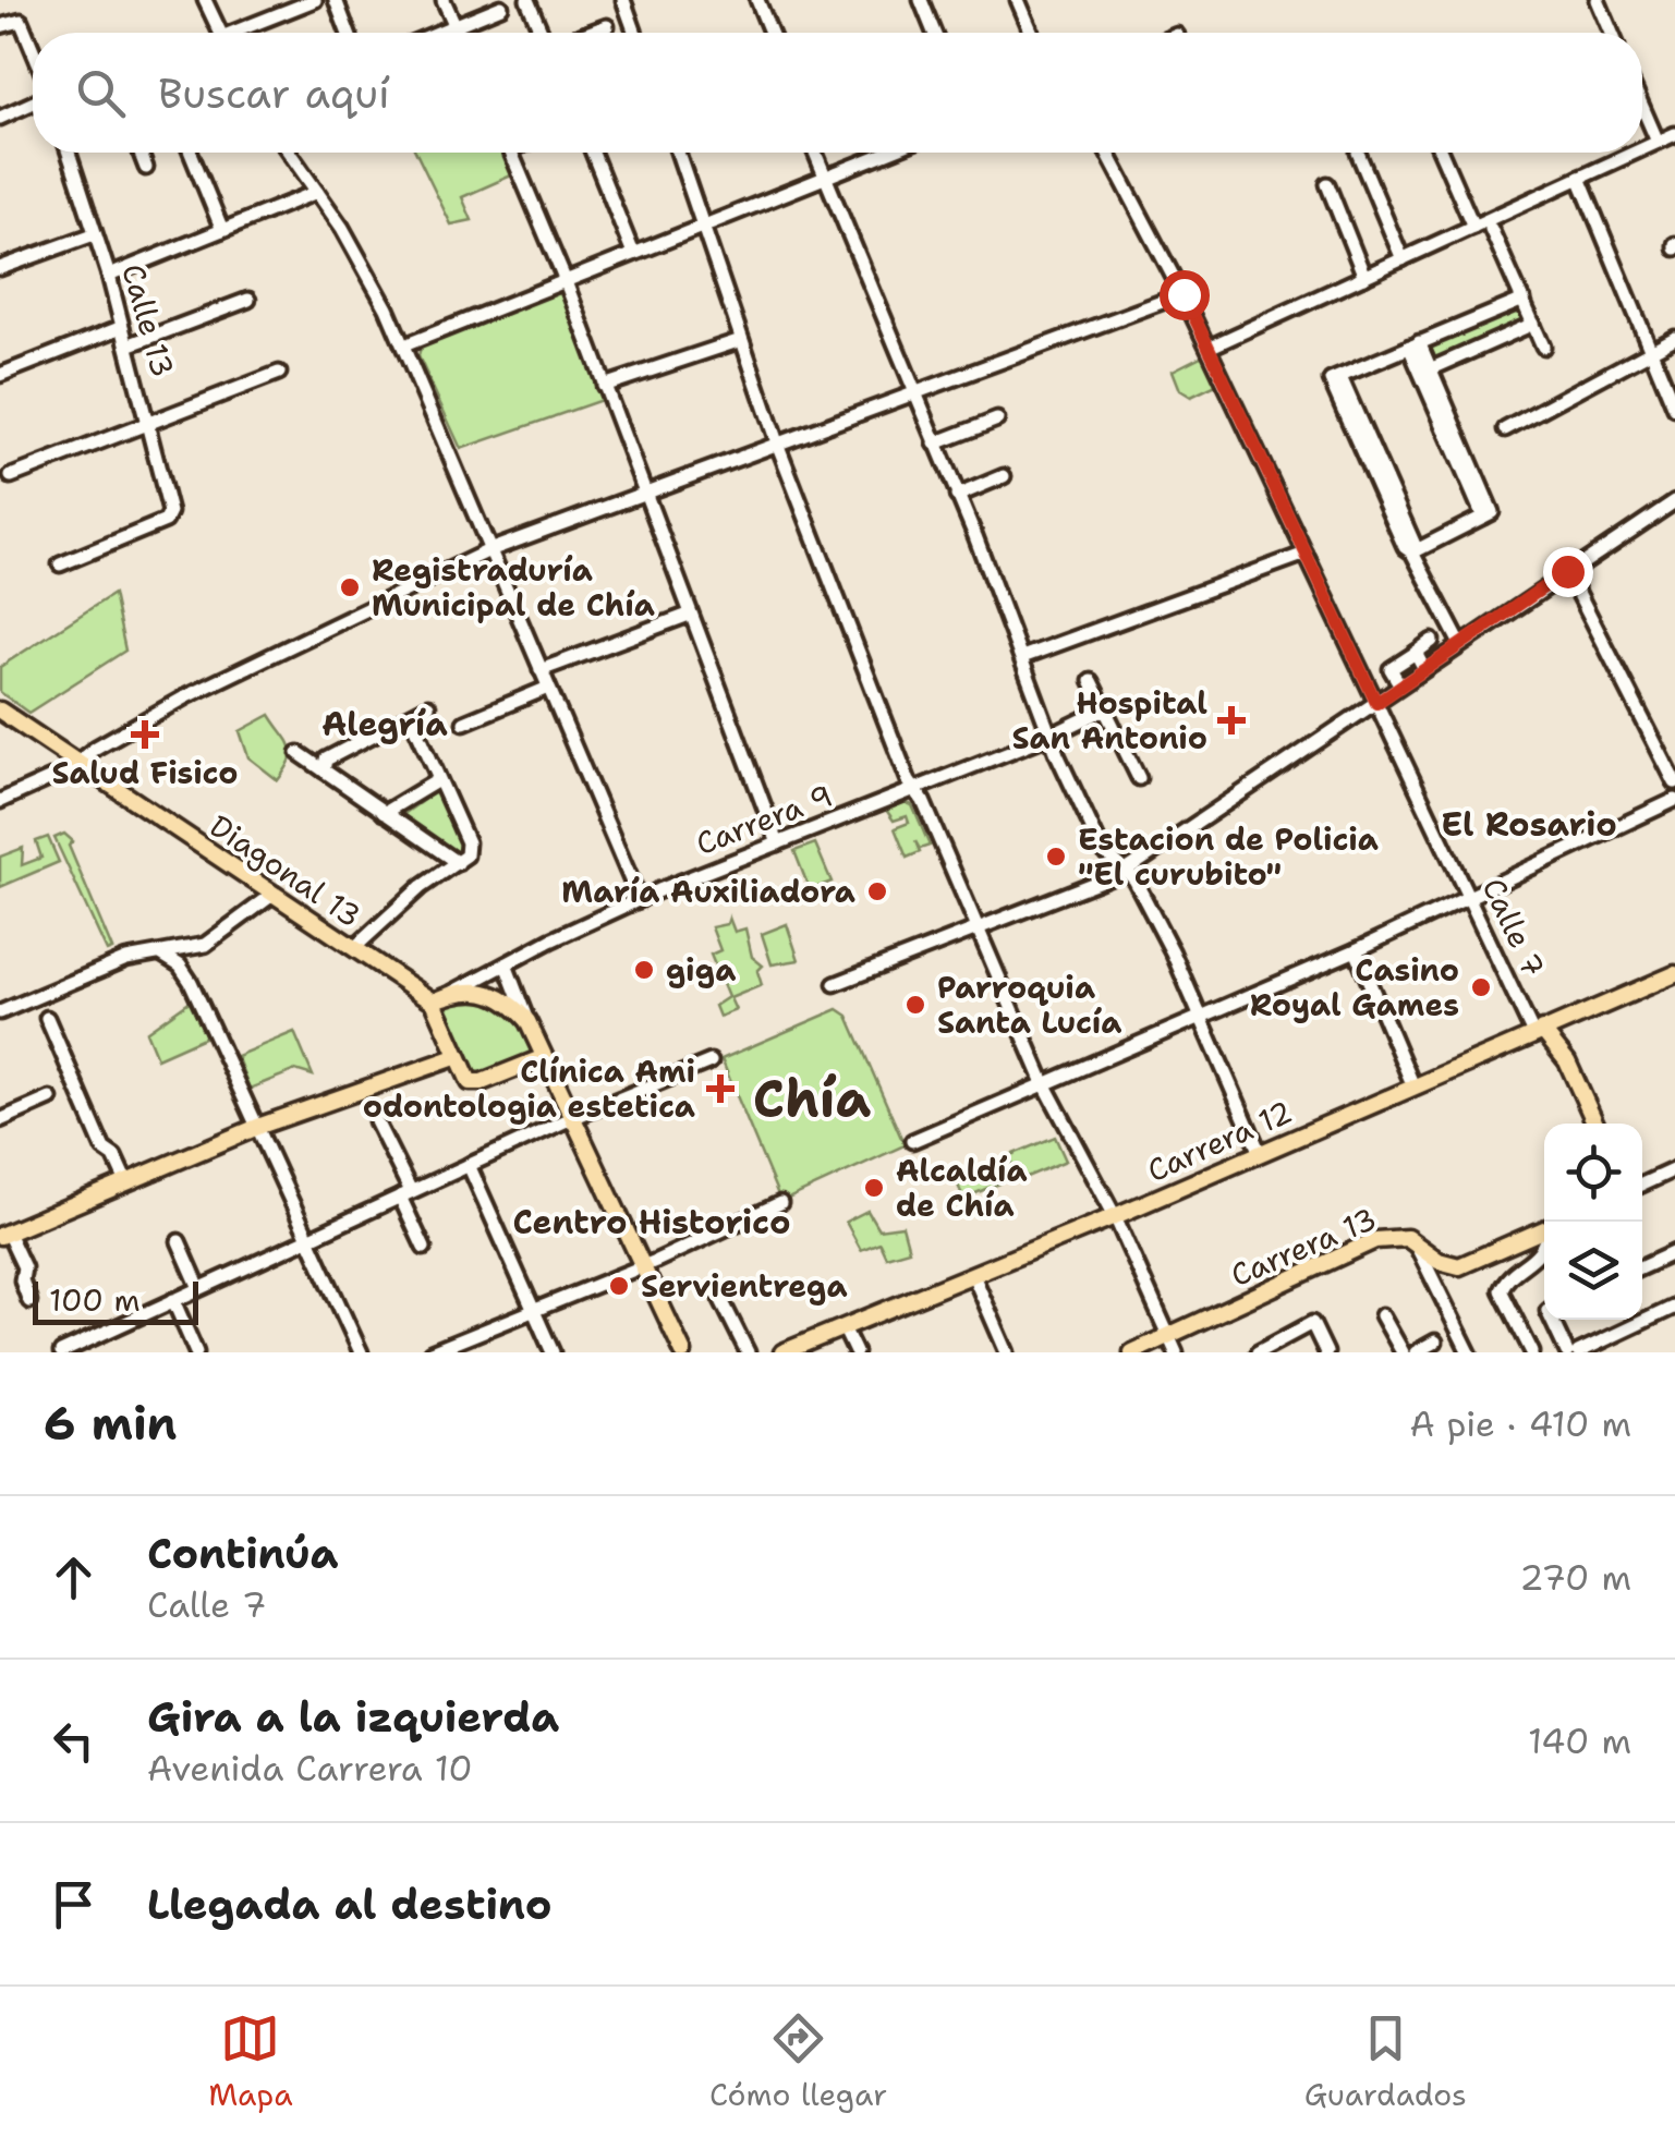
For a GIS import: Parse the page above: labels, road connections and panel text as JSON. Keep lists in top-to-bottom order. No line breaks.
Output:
{"streets":{"main road":["Diagonal 13","Calle 7","Carrera 12","Carrera 13"],"street":["Calle 13","Carrera 9"]},"crossings":[["Calle 7","Carrera 12"]],"districts":["Alegría","El Rosario","Chía","Centro Historico"],"places":{"other":["Registraduría Municipal de Chía","Estacion de Policia \"El curubito\"","María Auxiliadora","giga","Casino Royal Games","Parroquia Santa Lucía","Alcaldía de Chía","Servientrega"],"health":["Hospital San Antonio","Salud Fisico","Clínica Ami odontologia estetica"]},"scale_bar":"100 m","page":{"search":"Buscar aquí","scale":"100 m","heading":["6 min","A pie · 410 m"],"list":[["Continúa","Calle 7","270 m"],["Gira a la izquierda","Avenida Carrera 10","140 m"],"Llegada al destino"],"nav":["Mapa","Cómo llegar","Guardados"]}}
